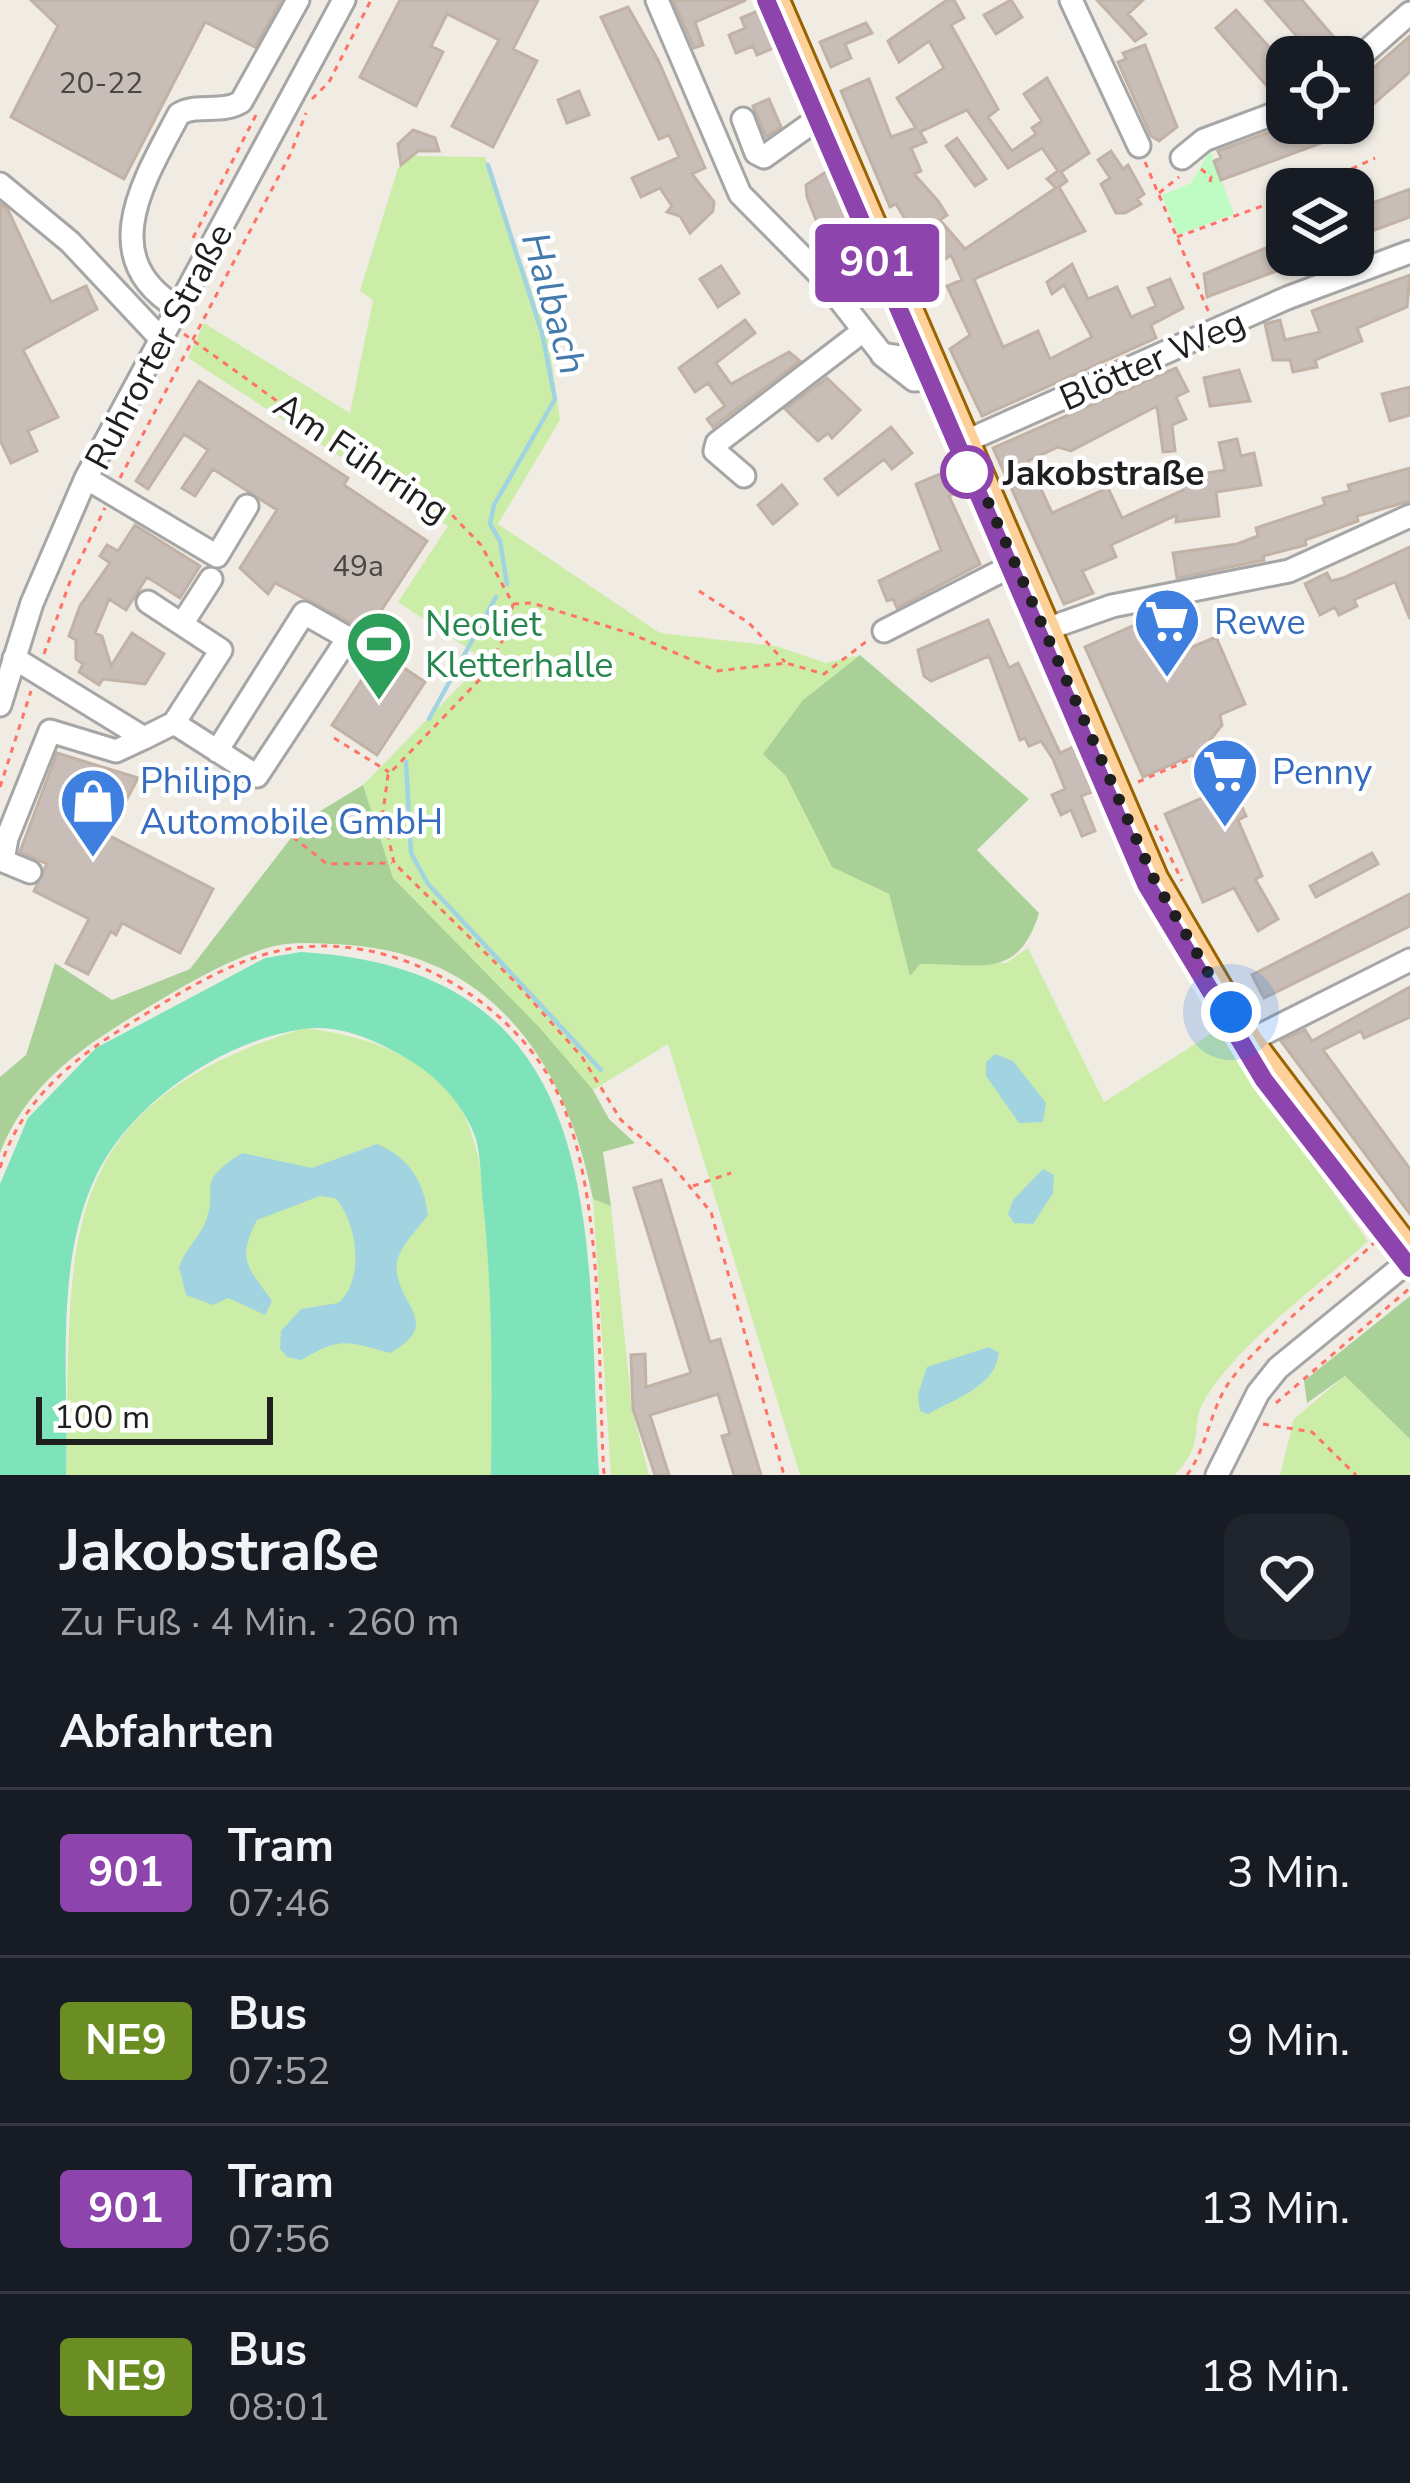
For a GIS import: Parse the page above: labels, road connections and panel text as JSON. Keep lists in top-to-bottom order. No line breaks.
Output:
{"streets":{"street":["Ruhrorter Straße","Blötter Weg"],"path":["Am Führring"]},"crossings":[["Ruhrorter Straße","Am Führring"]],"water":["Halbach"],"places":{"other":["Jakobstraße"],"supermarket":["Rewe","Penny"],"sports":["Neoliet Kletterhalle"],"shop":["Philipp Automobile GmbH"]},"lines":["tram line 901"],"house_numbers":["20-22","49a"],"scale_bar":"100 m","page":{"on_map":"901","scale":"100 m","heading":[["Jakobstraße","Zu Fuß · 4 Min. · 260 m"],"Abfahrten"],"list":[{"mark":"901","name":"Tram","note":"07:46","value":"3 Min."},{"mark":"NE9","name":"Bus","note":"07:52","value":"9 Min."},{"mark":"901","name":"Tram","note":"07:56","value":"13 Min."},{"mark":"NE9","name":"Bus","note":"08:01","value":"18 Min."}]}}
